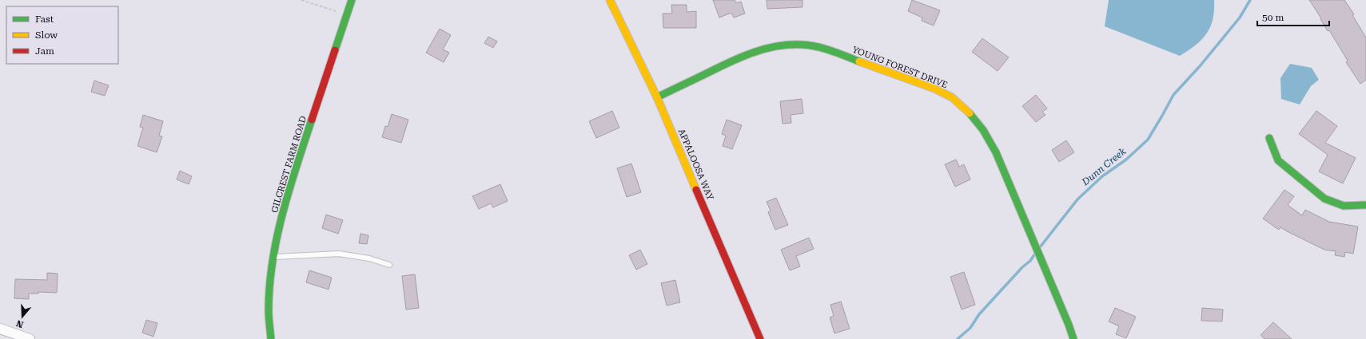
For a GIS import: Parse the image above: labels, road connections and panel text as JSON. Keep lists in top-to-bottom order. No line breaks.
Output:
{"streets":{"street":["YOUNG FOREST DRIVE","GILCREST FARM ROAD","APPALOOSA WAY"]},"crossings":[["YOUNG FOREST DRIVE","APPALOOSA WAY"]],"water":["Dunn Creek"],"legend":["Fast","Slow","Jam"],"scale_bar":"50 m","north":"bottom"}
